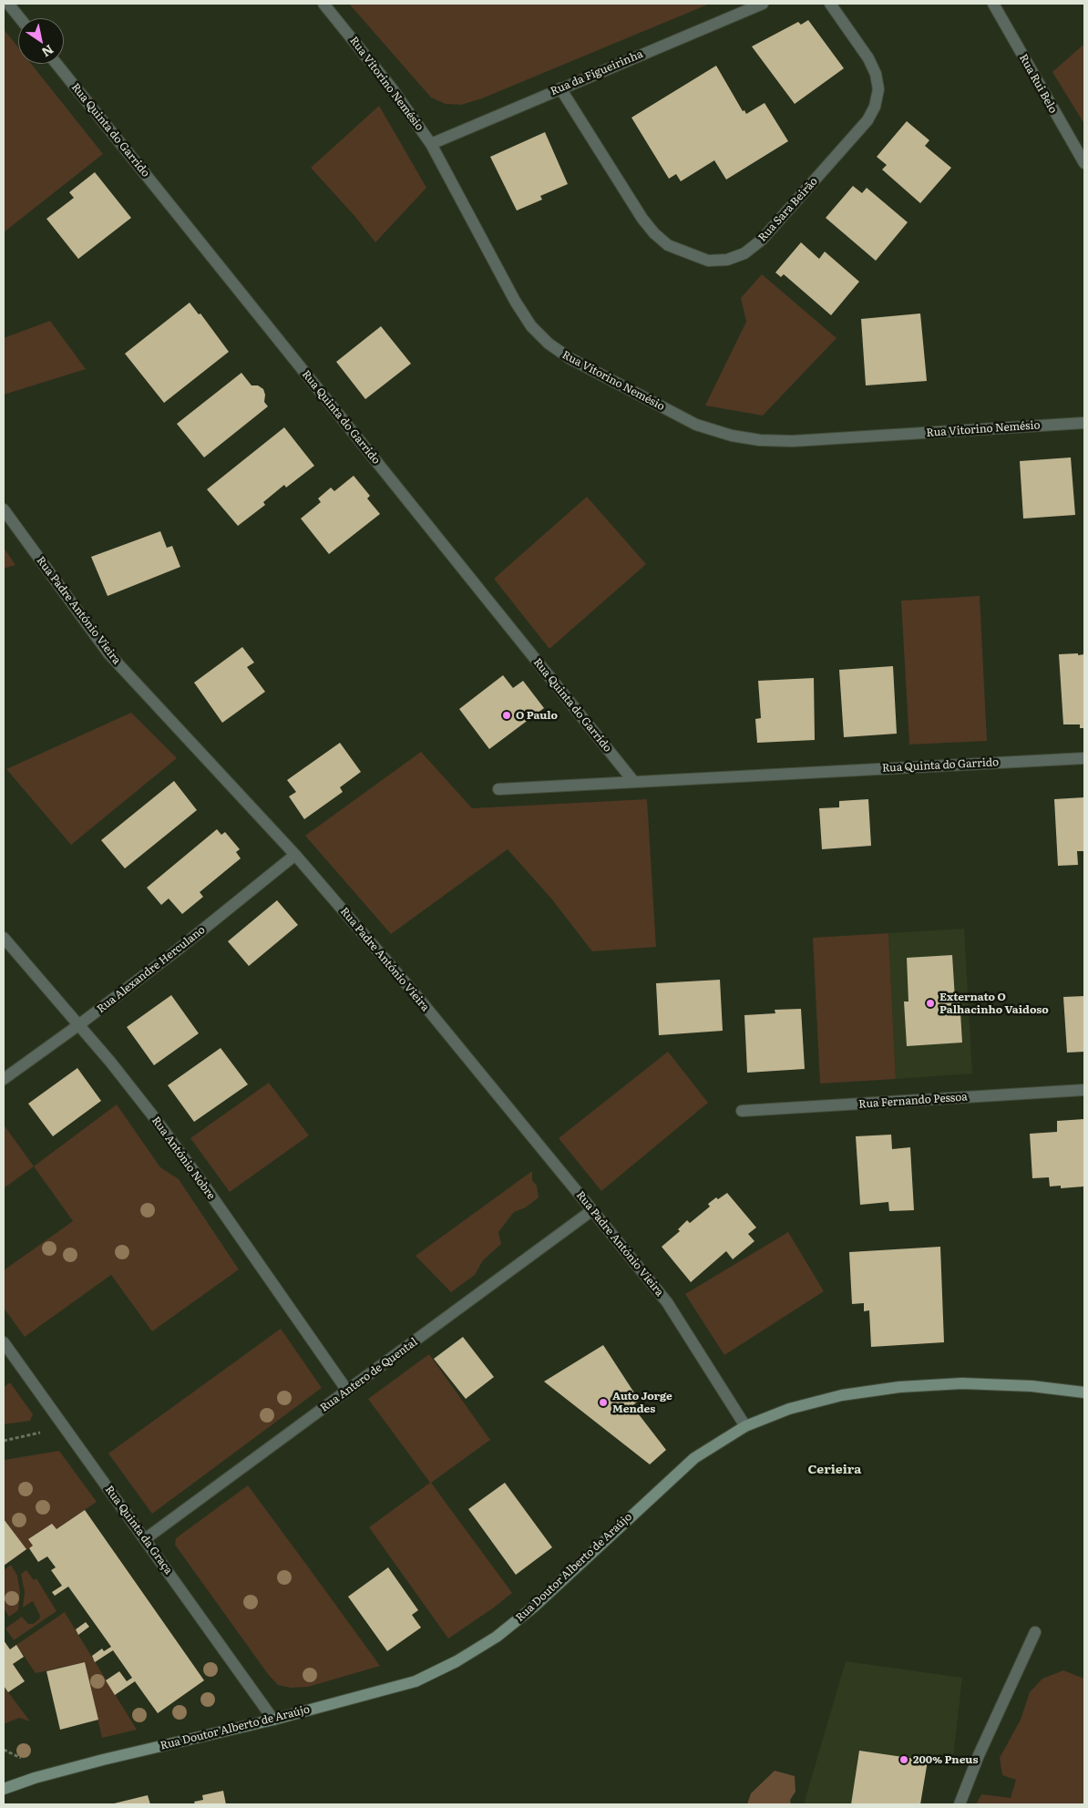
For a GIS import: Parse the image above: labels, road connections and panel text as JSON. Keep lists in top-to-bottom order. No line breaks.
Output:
{"streets":{"main road":["Rua Doutor Alberto de Araújo"],"street":["Rua da Figueirinha","Rua Vitorino Nemésio","Rua Rui Belo","Rua Quinta do Garrido","Rua Sara Beirão","Rua Padre António Vieira","Rua Alexandre Herculano","Rua Fernando Pessoa","Rua António Nobre","Rua Antero de Quental","Rua Quinta da Graça"]},"crossings":[["Rua da Figueirinha","Rua Vitorino Nemésio"],["Rua da Figueirinha","Rua Sara Beirão"],["Rua Padre António Vieira","Rua Alexandre Herculano"],["Rua Padre António Vieira","Rua Antero de Quental"],["Rua Padre António Vieira","Rua Doutor Alberto de Araújo"],["Rua Alexandre Herculano","Rua António Nobre"],["Rua António Nobre","Rua Antero de Quental"],["Rua Antero de Quental","Rua Quinta da Graça"],["Rua Quinta da Graça","Rua Doutor Alberto de Araújo"]],"districts":["Cerieira"],"places":["O Paulo","Externato O Palhacinho Vaidoso","Auto Jorge Mendes","200% Pneus"],"north":"bottom right"}
